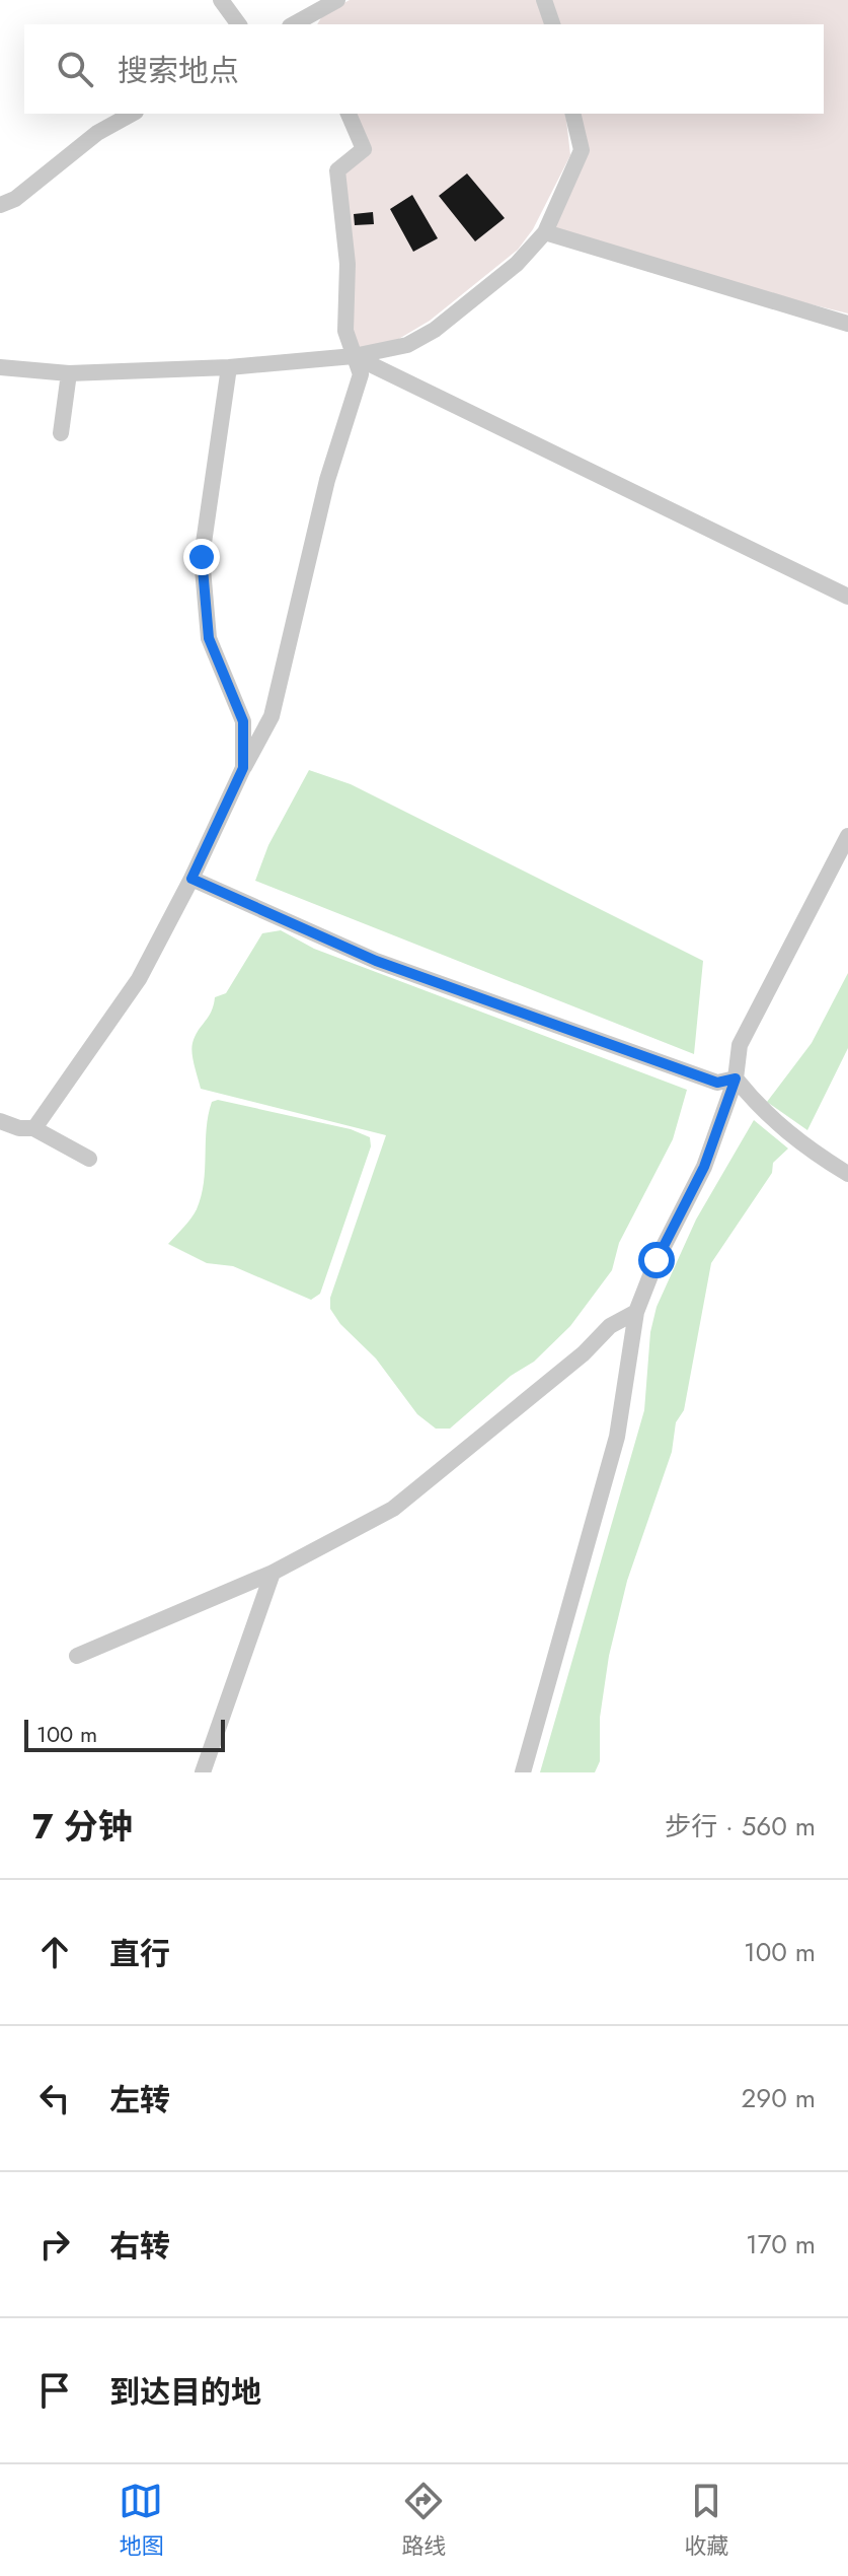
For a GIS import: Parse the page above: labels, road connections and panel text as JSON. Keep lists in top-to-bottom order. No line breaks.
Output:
{"scale_bar":"100 m","page":{"search":"搜索地点","scale":"100 m","heading":["7 分钟","步行 · 560 m"],"list":[["直行","100 m"],["左转","290 m"],["右转","170 m"],"到达目的地"],"nav":["地图","路线","收藏"]}}
